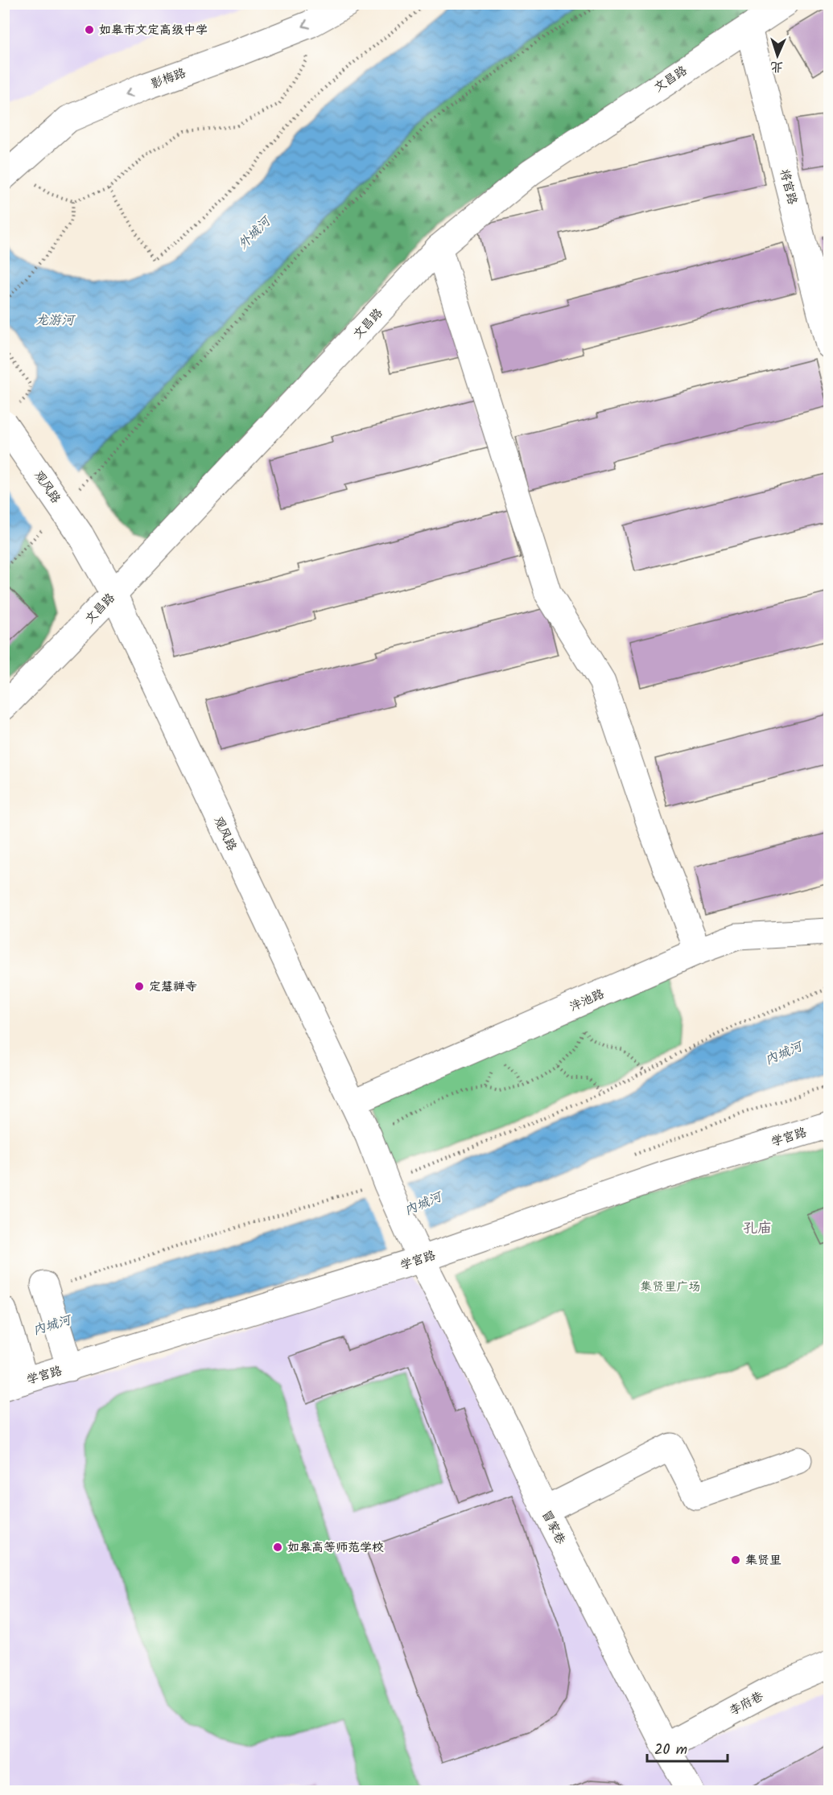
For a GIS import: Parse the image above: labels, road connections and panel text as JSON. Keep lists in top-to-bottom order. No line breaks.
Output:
{"streets":{"street":["影梅路","文昌路","将官路","观风路","泮池路","学宫路","冒家巷","李府巷"]},"crossings":[["文昌路","将官路"],["文昌路","观风路"],["观风路","泮池路"],["观风路","学宫路"],["观风路","冒家巷"],["学宫路","冒家巷"],["冒家巷","李府巷"]],"one_way":["影梅路"],"districts":["孔庙"],"water":["外城河","龙游河","内城河"],"parks":["集贤里广场"],"places":["如皋市文定高级中学","定慧禅寺","如皋高等师范学校","集贤里"],"scale_bar":"20 m","north":"bottom"}
